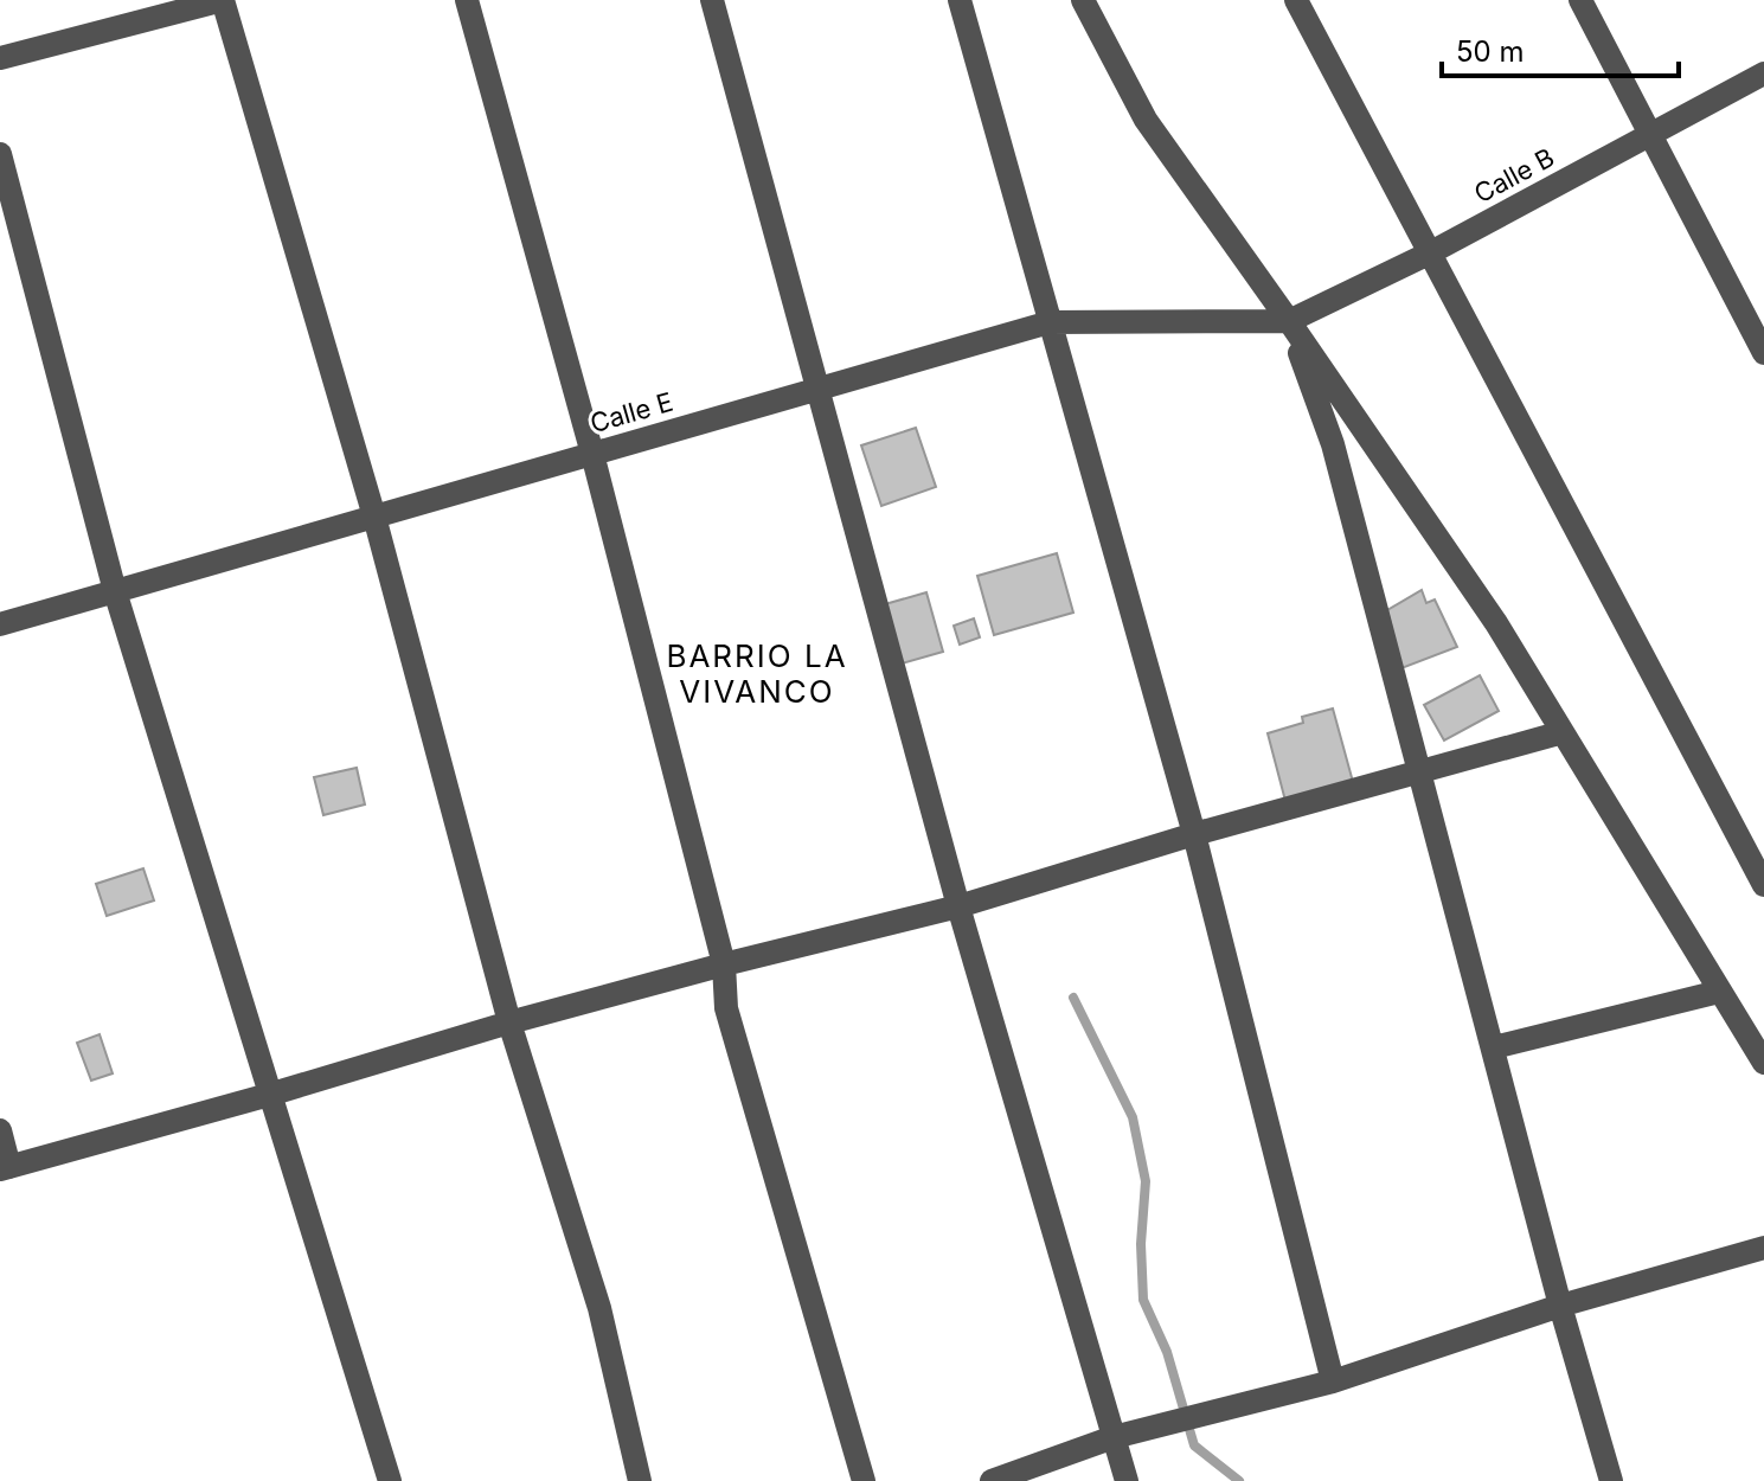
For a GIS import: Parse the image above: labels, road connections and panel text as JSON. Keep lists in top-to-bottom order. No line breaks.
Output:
{"streets":{"street":["Calle B","Calle E"]},"crossings":[["Calle B","Calle E"]],"districts":["BARRIO LA VIVANCO"],"scale_bar":"50 m"}
